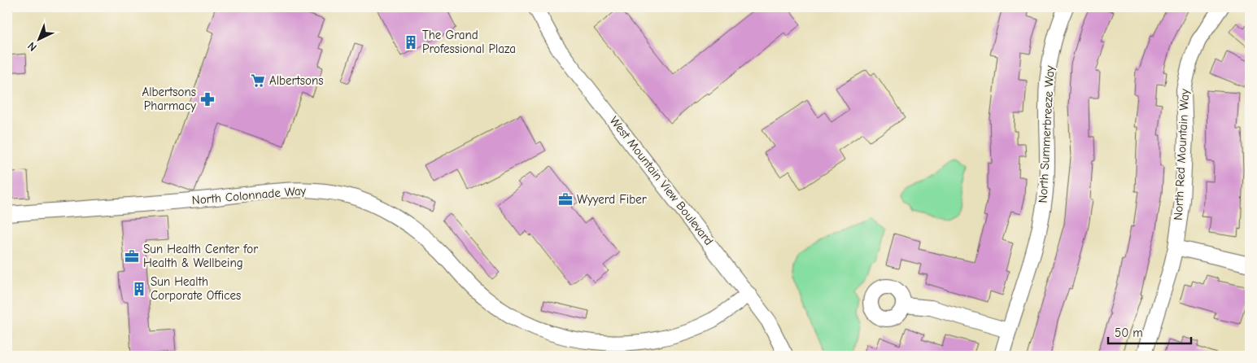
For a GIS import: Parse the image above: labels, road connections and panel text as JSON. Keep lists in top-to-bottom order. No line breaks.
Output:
{"streets":{"street":["North Summerbreeze Way","North Red Mountain Way","West Mountain View Boulevard","North Colonnade Way"]},"crossings":[["West Mountain View Boulevard","North Colonnade Way"]],"places":{"building":["The Grand Professional Plaza","Sun Health Corporate Offices"],"supermarket":["Albertsons"],"pharmacy":["Albertsons Pharmacy"],"office":["Wyyerd Fiber","Sun Health Center for Health & Wellbeing"]},"scale_bar":"50 m","north":"bottom left"}
